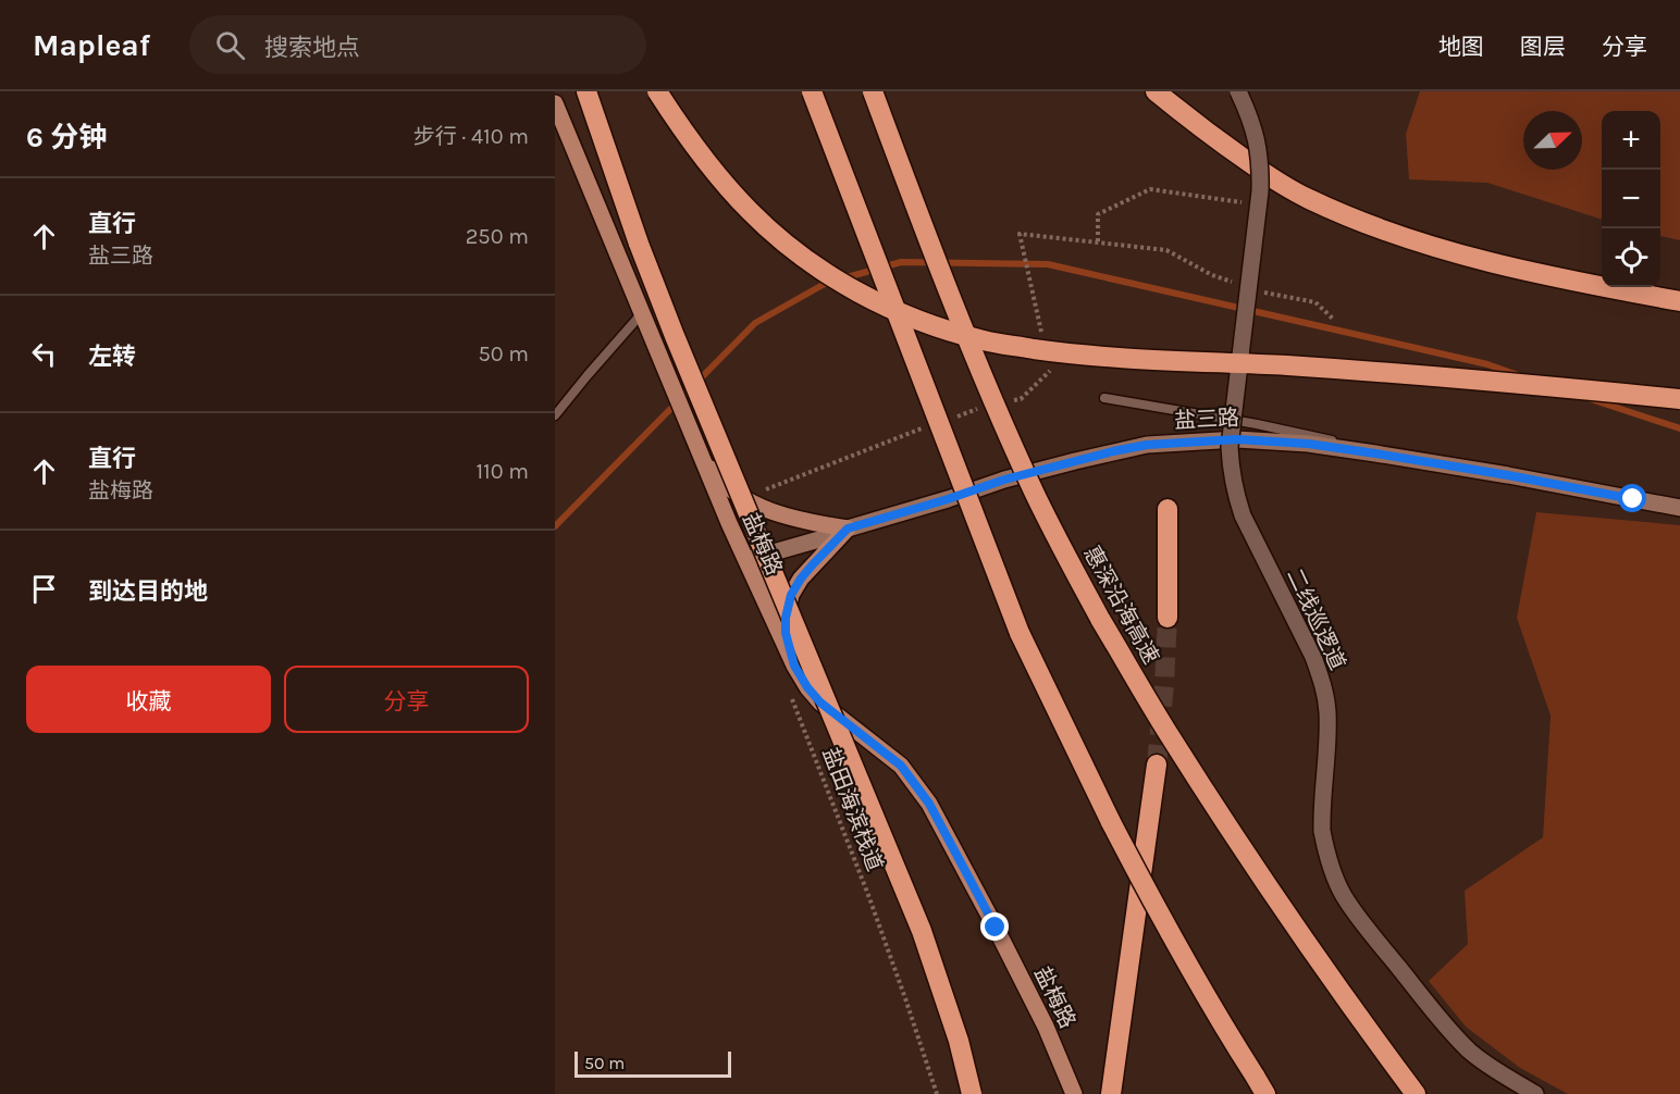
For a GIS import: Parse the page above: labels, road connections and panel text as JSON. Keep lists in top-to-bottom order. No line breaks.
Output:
{"streets":{"highway":["惠深沿海高速"],"main road":["盐三路","盐梅路"],"street":["二线巡逻道"],"path":["盐田海滨栈道"]},"crossings":[["盐三路","盐梅路"]],"scale_bar":"50 m","north":"top right","page":{"header":"Mapleaf","search":"搜索地点","nav":["地图","图层","分享"],"heading":["6 分钟","步行 · 410 m"],"map_buttons":["+","−"],"list":[["直行","盐三路","250 m"],["左转","50 m"],["直行","盐梅路","110 m"],"到达目的地"],"buttons":["收藏","分享"],"scale":"50 m"}}
